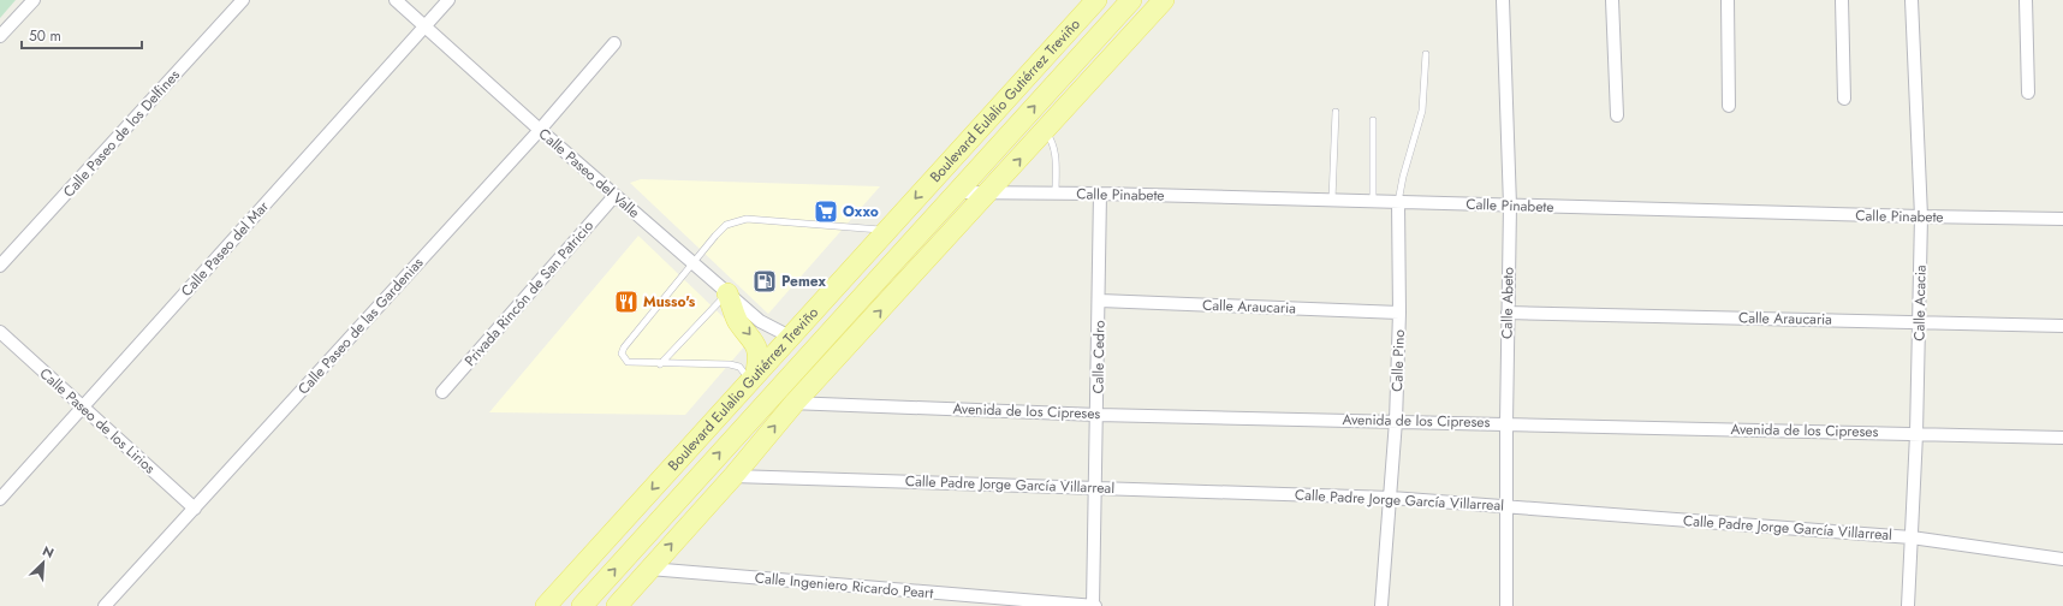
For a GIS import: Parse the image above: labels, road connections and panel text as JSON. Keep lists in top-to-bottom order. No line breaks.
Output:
{"streets":{"main road":["Boulevard Eulalio Gutiérrez Treviño"],"street":["Calle Paseo de los Delfines","Calle Paseo del Valle","Calle Pinabete","Calle Paseo del Mar","Privada Rincón de San Patricio","Calle Abeto","Calle Acacia","Calle Araucaria","Calle Paseo de las Gardenias","Calle Cedro","Calle Pino","Avenida de los Cipreses","Calle Paseo de los Lirios","Calle Padre Jorge García Villarreal","Calle Ingeniero Ricardo Peart"]},"crossings":[["Boulevard Eulalio Gutiérrez Treviño","Calle Paseo del Valle"],["Boulevard Eulalio Gutiérrez Treviño","Calle Pinabete"],["Boulevard Eulalio Gutiérrez Treviño","Avenida de los Cipreses"],["Calle Paseo del Valle","Calle Paseo del Mar"],["Calle Paseo del Valle","Privada Rincón de San Patricio"],["Calle Paseo del Valle","Calle Paseo de las Gardenias"],["Calle Pinabete","Calle Abeto"],["Calle Pinabete","Calle Acacia"],["Calle Pinabete","Calle Cedro"],["Calle Pinabete","Calle Pino"],["Calle Paseo del Mar","Calle Paseo de los Lirios"],["Calle Abeto","Calle Araucaria"],["Calle Abeto","Avenida de los Cipreses"],["Calle Abeto","Calle Padre Jorge García Villarreal"],["Calle Acacia","Calle Araucaria"],["Calle Acacia","Avenida de los Cipreses"],["Calle Acacia","Calle Padre Jorge García Villarreal"],["Calle Araucaria","Calle Cedro"],["Calle Araucaria","Calle Pino"],["Calle Paseo de las Gardenias","Calle Paseo de los Lirios"],["Calle Cedro","Avenida de los Cipreses"],["Calle Cedro","Calle Padre Jorge García Villarreal"],["Calle Cedro","Calle Ingeniero Ricardo Peart"],["Calle Pino","Avenida de los Cipreses"],["Calle Pino","Calle Padre Jorge García Villarreal"]],"places":{"supermarket":["Oxxo"],"fuel station":["Pemex"],"restaurant":["Musso's"]},"scale_bar":"50 m","north":"top right"}
